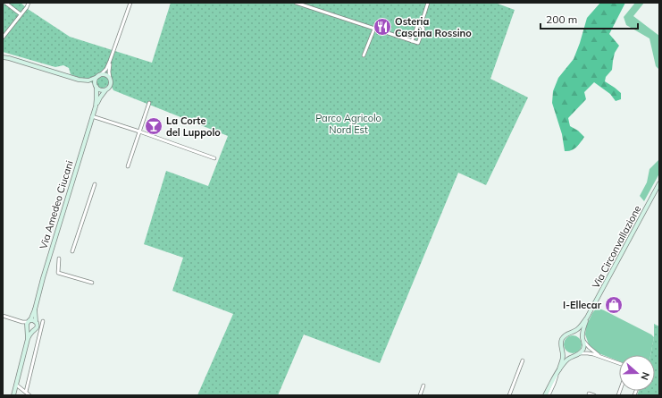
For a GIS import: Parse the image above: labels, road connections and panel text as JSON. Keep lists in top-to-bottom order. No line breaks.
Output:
{"streets":{"main road":["Via Amedeo Ciucani","Via Circonvallazione"]},"parks":["Parco Agricolo Nord Est"],"places":{"restaurant":["Osteria Cascina Rossino"],"bar":["La Corte del Luppolo"],"shop":["I-Ellecar"]},"scale_bar":"200 m","north":"right"}
